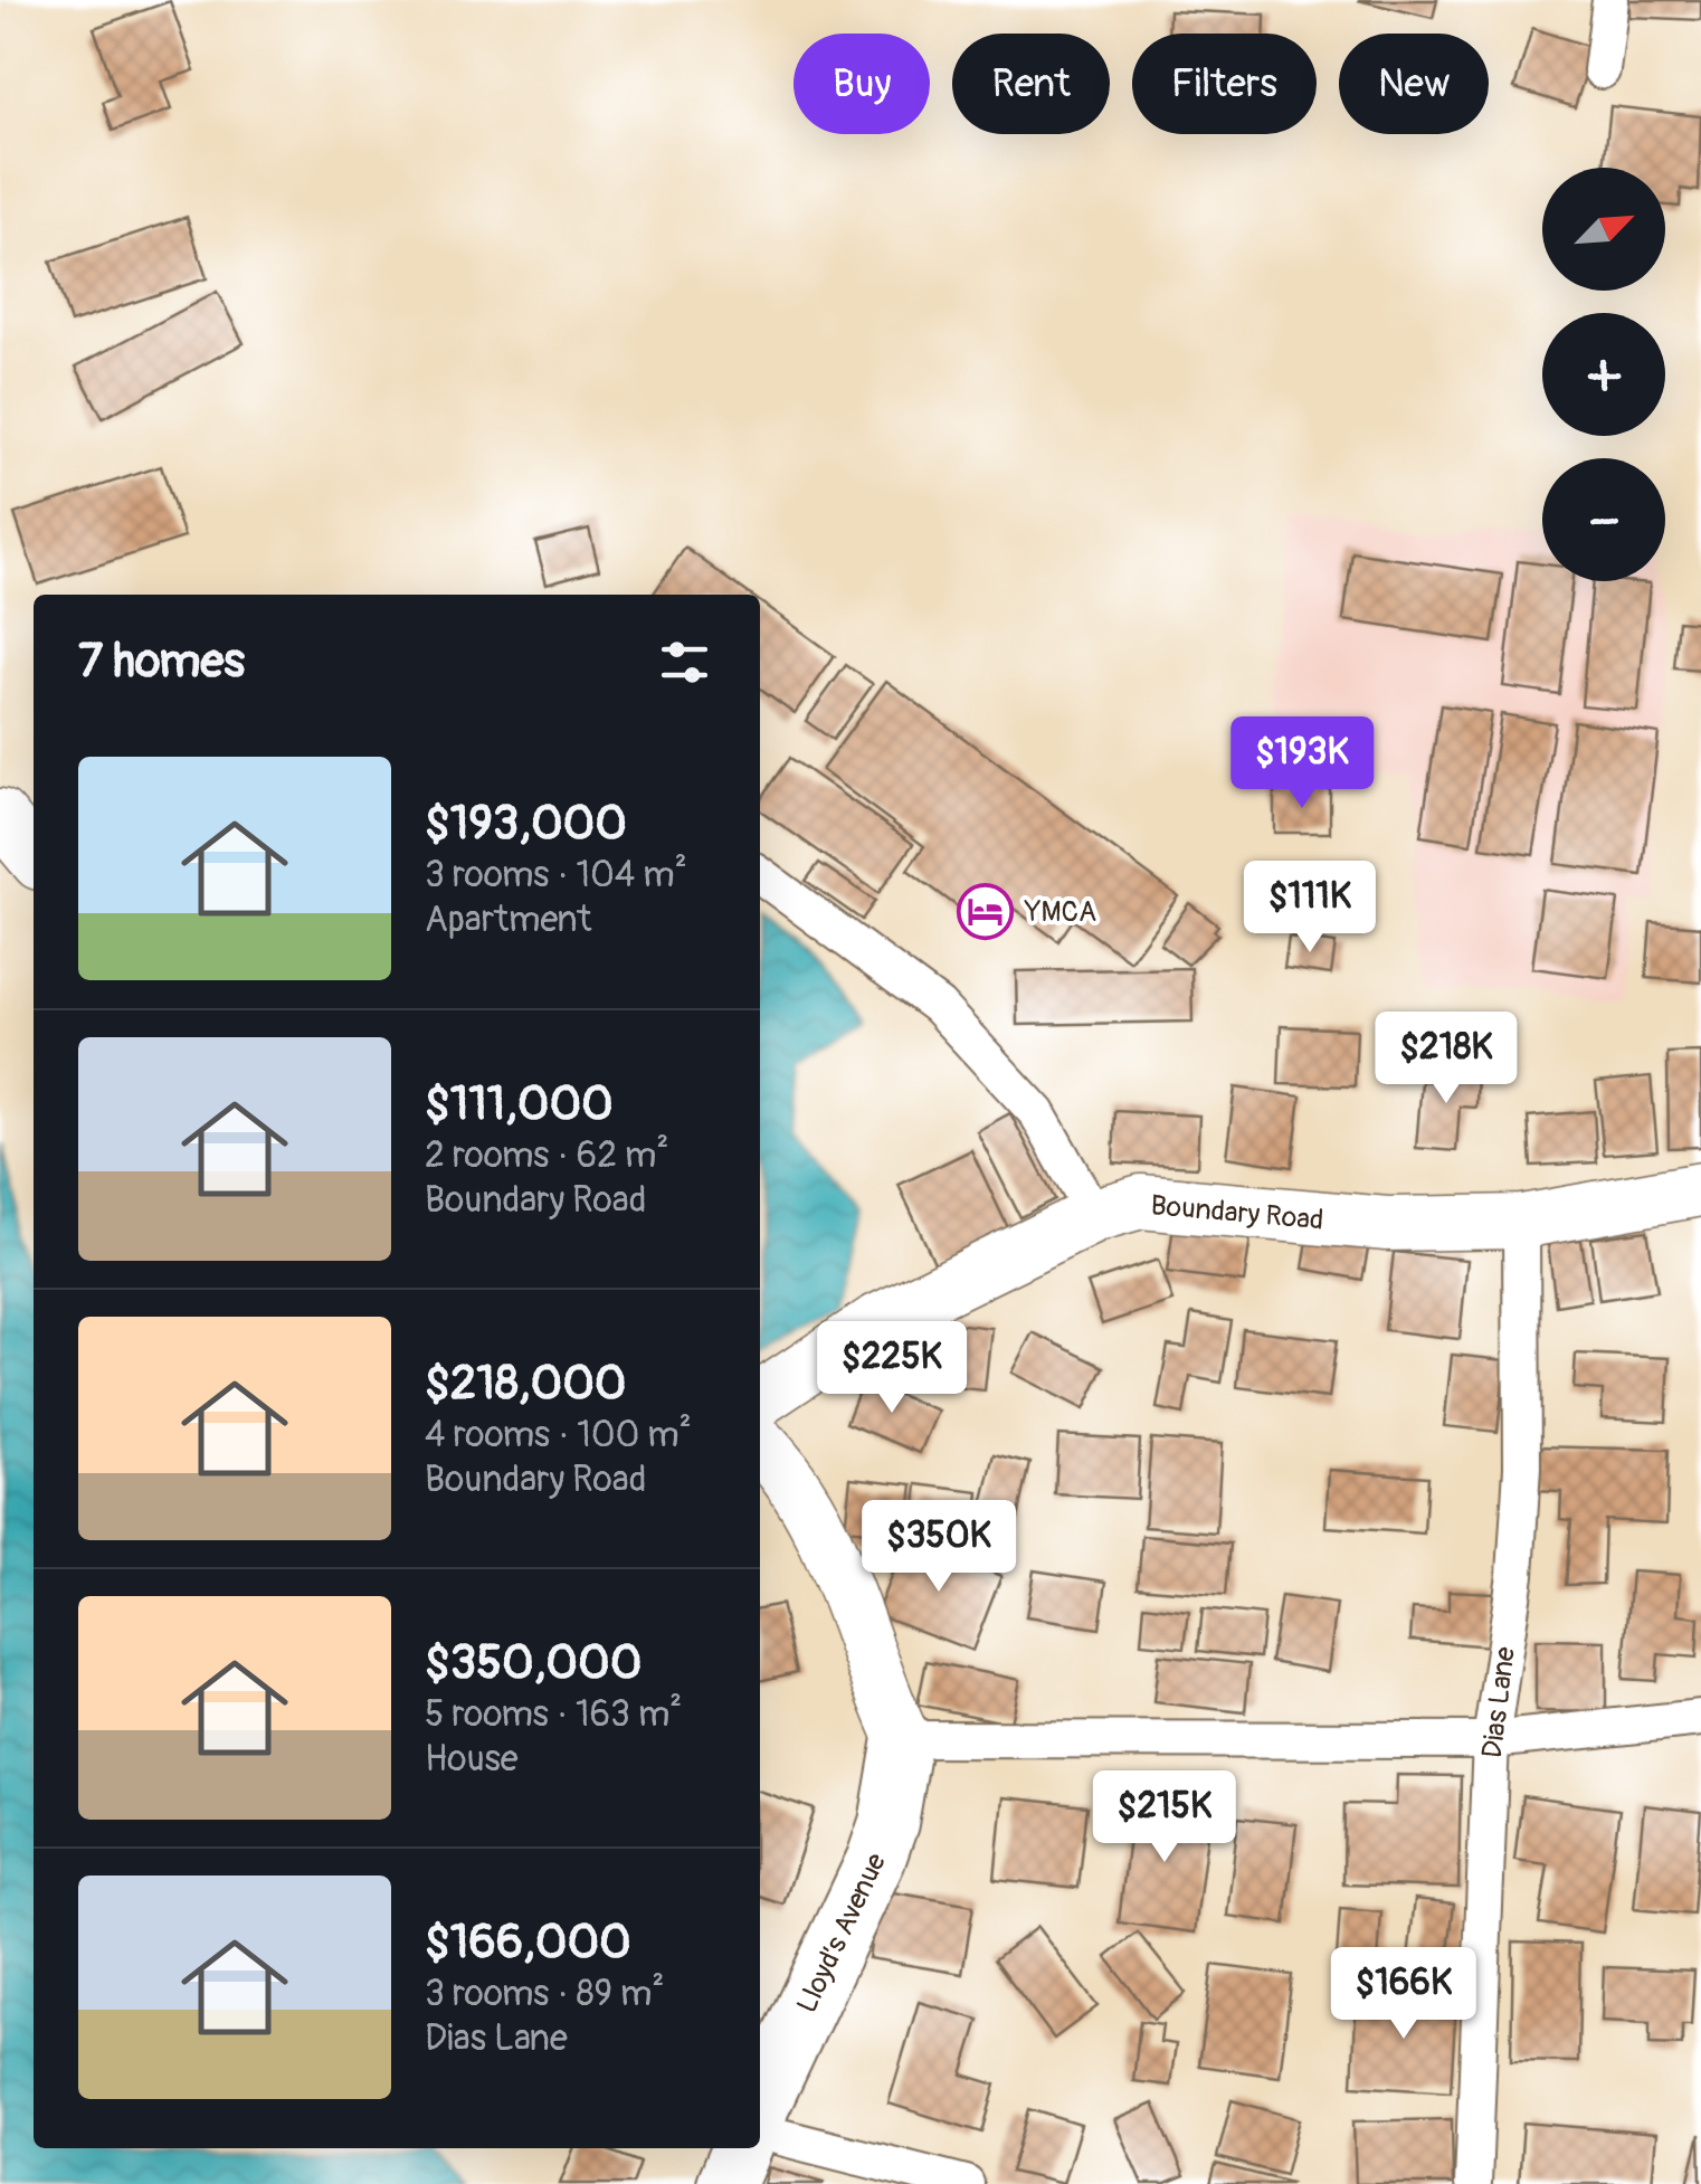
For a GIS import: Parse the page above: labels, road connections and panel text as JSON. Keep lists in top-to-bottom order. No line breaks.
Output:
{"streets":{"main road":["Boundary Road","Lloyd’s Avenue"],"street":["Dias Lane"]},"crossings":[["Boundary Road","Dias Lane"]],"places":{"hotel":["YMCA"]},"north":"top right","page":{"chip":["Buy","Rent","Filters","New"],"map_buttons":["+","−"],"heading":"7 homes","price":["$193K","$111K","$218K","$225K","$350K","$215K","$166K"],"list":[{"name":"$193,000","note":"3 rooms · 104 m² · Apartment"},{"name":"$111,000","note":"2 rooms · 62 m² · Boundary Road"},{"name":"$218,000","note":"4 rooms · 100 m² · Boundary Road"},{"name":"$350,000","note":"5 rooms · 163 m² · House"},{"name":"$166,000","note":"3 rooms · 89 m² · Dias Lane"}]}}
